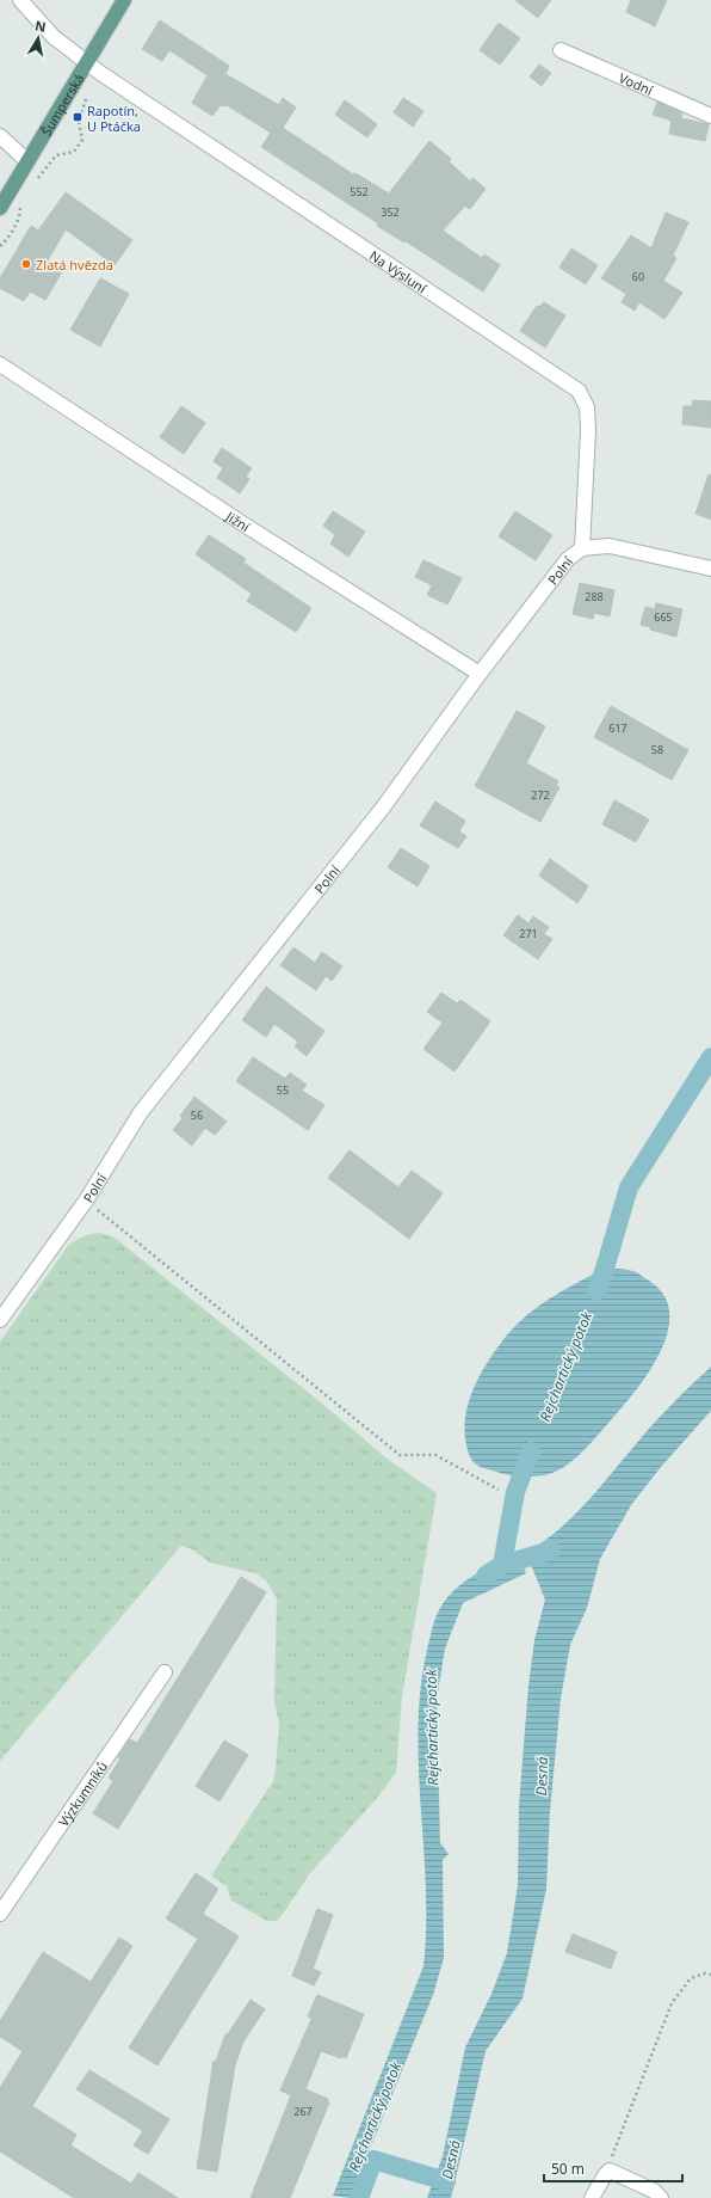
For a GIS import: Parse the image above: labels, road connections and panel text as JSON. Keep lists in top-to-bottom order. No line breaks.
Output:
{"streets":{"main road":["Šumperská"],"street":["Vodní","Na Výsluní","Jižní","Polní","Výzkumníků"]},"crossings":[["Šumperská","Na Výsluní"],["Na Výsluní","Polní"],["Jižní","Polní"]],"water":["Rejchartický potok","Desná"],"places":{"transit":["Rapotín, U Ptáčka"],"other":["Zlatá hvězda"]},"house_numbers":["552","352","60","288","665","617","58","272","271","55","56","267"],"scale_bar":"50 m","north":"top"}
